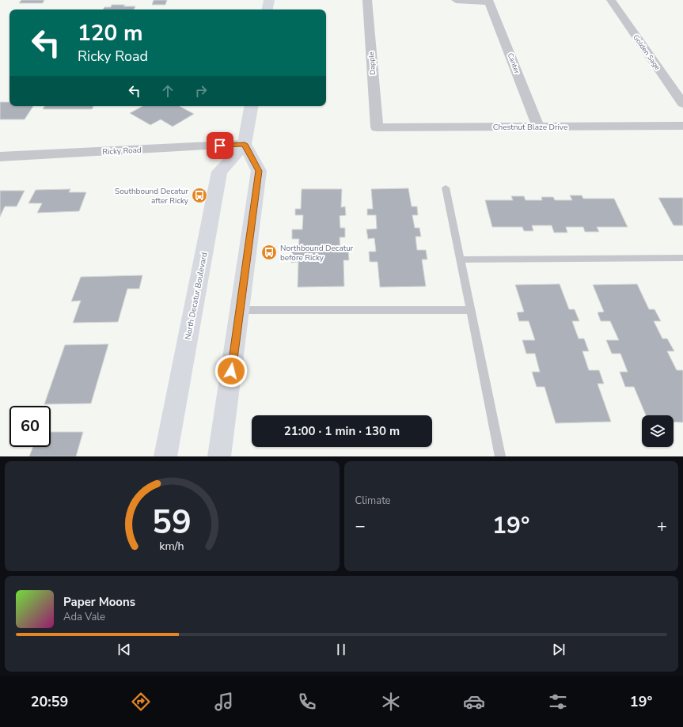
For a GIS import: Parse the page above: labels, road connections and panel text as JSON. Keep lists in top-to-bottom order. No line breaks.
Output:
{"streets":{"main road":["North Decatur Boulevard"],"street":["Golden Sage","Dapple","Canter","Chestnut Blaze Drive","Ricky Road"]},"crossings":[["Dapple","Chestnut Blaze Drive"],["Canter","Chestnut Blaze Drive"],["Ricky Road","North Decatur Boulevard"]],"places":{"bus stop":["Southbound Decatur after Ricky","Northbound Decatur before Ricky"]},"page":{"turn":["120 m","Ricky Road"],"limit":"60","trip":"21:00 · 1 min · 130 m","tile":"Climate","heat":["−","19°","+"],"song":["Paper Moons","Ada Vale"],"tabs":["20:59","19°"],"gauge":["59","km/h"]}}
